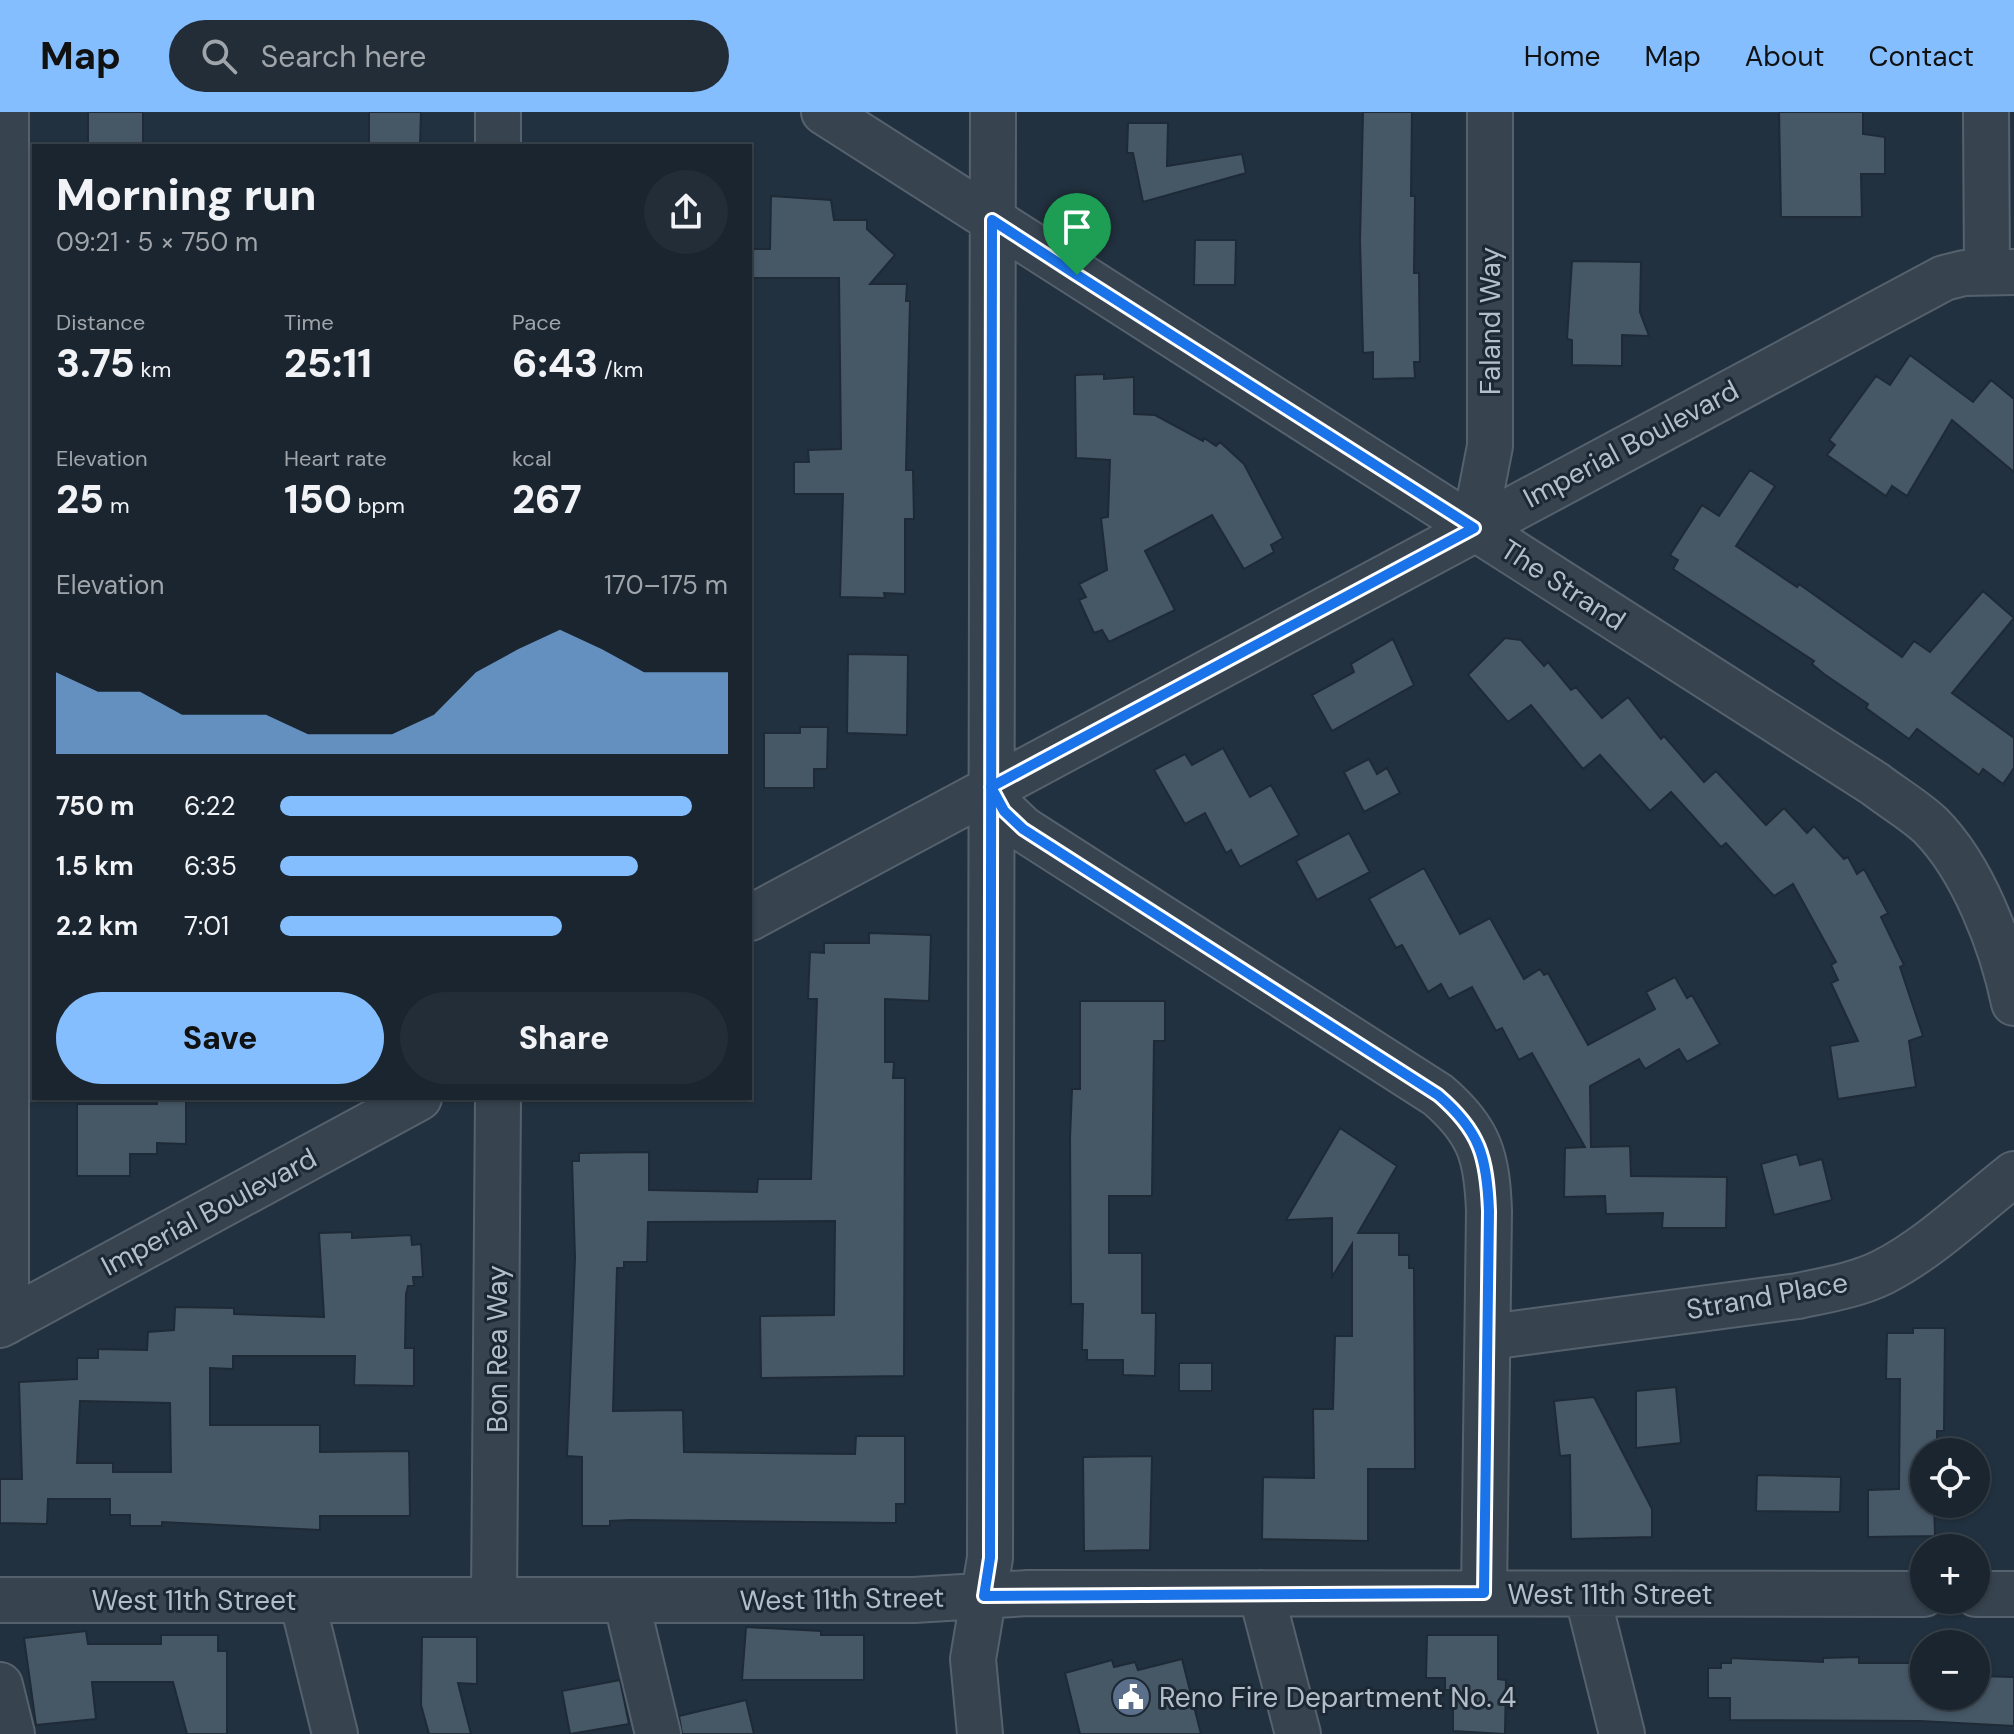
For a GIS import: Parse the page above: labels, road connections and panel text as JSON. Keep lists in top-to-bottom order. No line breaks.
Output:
{"streets":{"street":["Faland Way","Imperial Boulevard","The Strand","Strand Place","Bon Rea Way","West 11th Street"]},"crossings":[["Faland Way","Imperial Boulevard"],["Faland Way","The Strand"],["Imperial Boulevard","The Strand"],["Bon Rea Way","West 11th Street"]],"places":{"public building":["Reno Fire Department No. 4"]},"page":{"header":"Map","search":"Search here","nav":["Home","Map","About","Contact"],"heading":["Morning run","09:21 · 5 × 750 m"],"stats":[["Distance","3.75 km"],["Time","25:11"],["Pace","6:43 /km"],["Elevation","25 m"],["Heart rate","150 bpm"],["kcal","267"]],"chart":["Elevation","170–175 m"],"list":[{"name":"750 m","note":"6:22"},{"name":"1.5 km","note":"6:35"},{"name":"2.2 km","note":"7:01"}],"buttons":["Save","Share"],"map_buttons":["+","−"]}}
